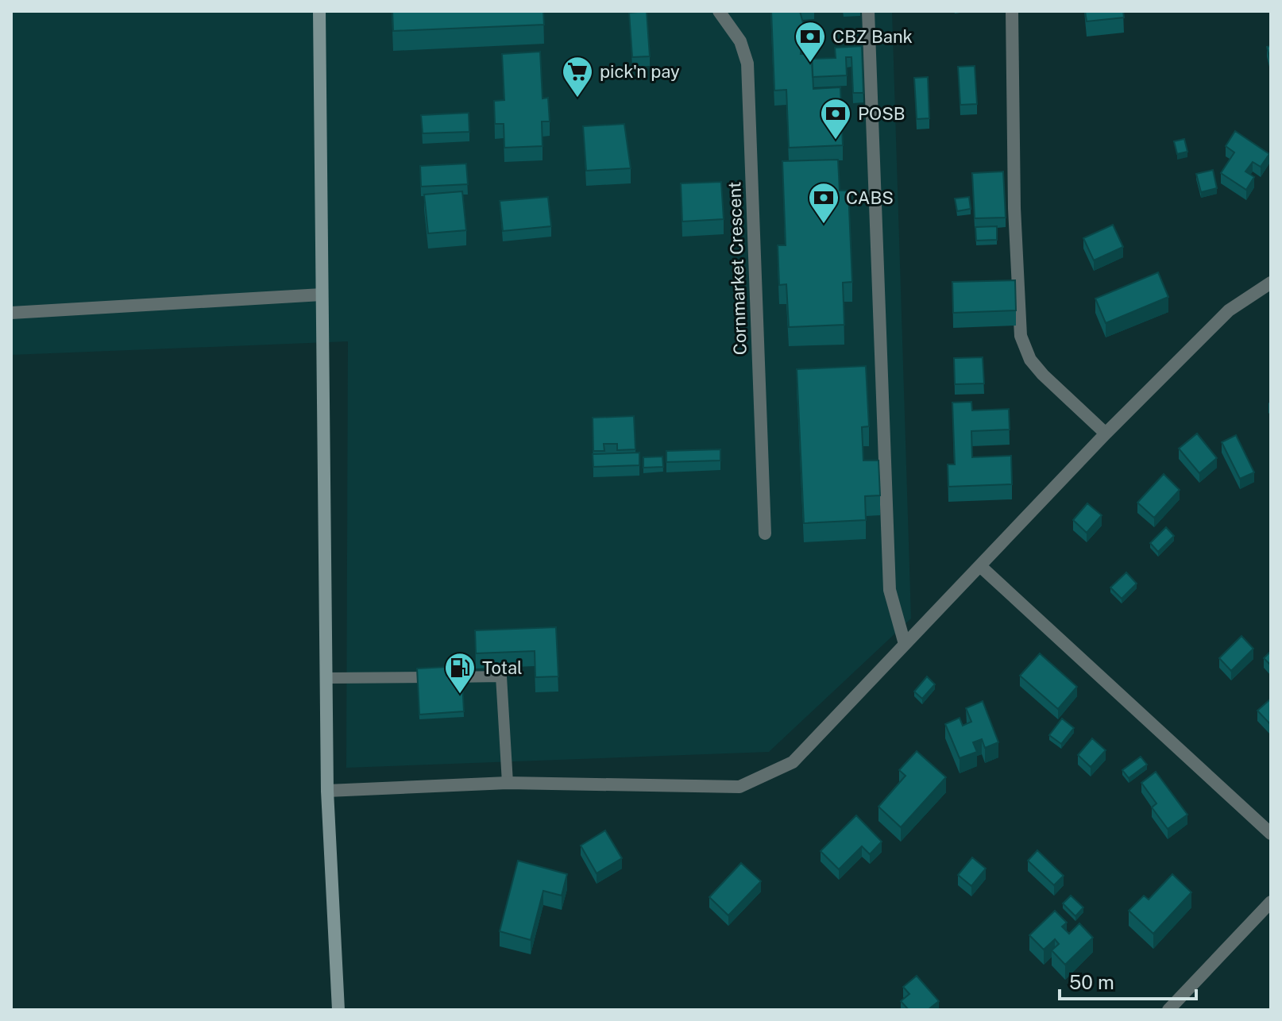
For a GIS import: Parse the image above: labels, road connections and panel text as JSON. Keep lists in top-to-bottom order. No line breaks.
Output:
{"streets":{"street":["Cornmarket Crescent"]},"places":{"bank":["CBZ Bank","POSB","CABS"],"supermarket":["pick'n pay"],"fuel station":["Total"]},"scale_bar":"50 m"}
